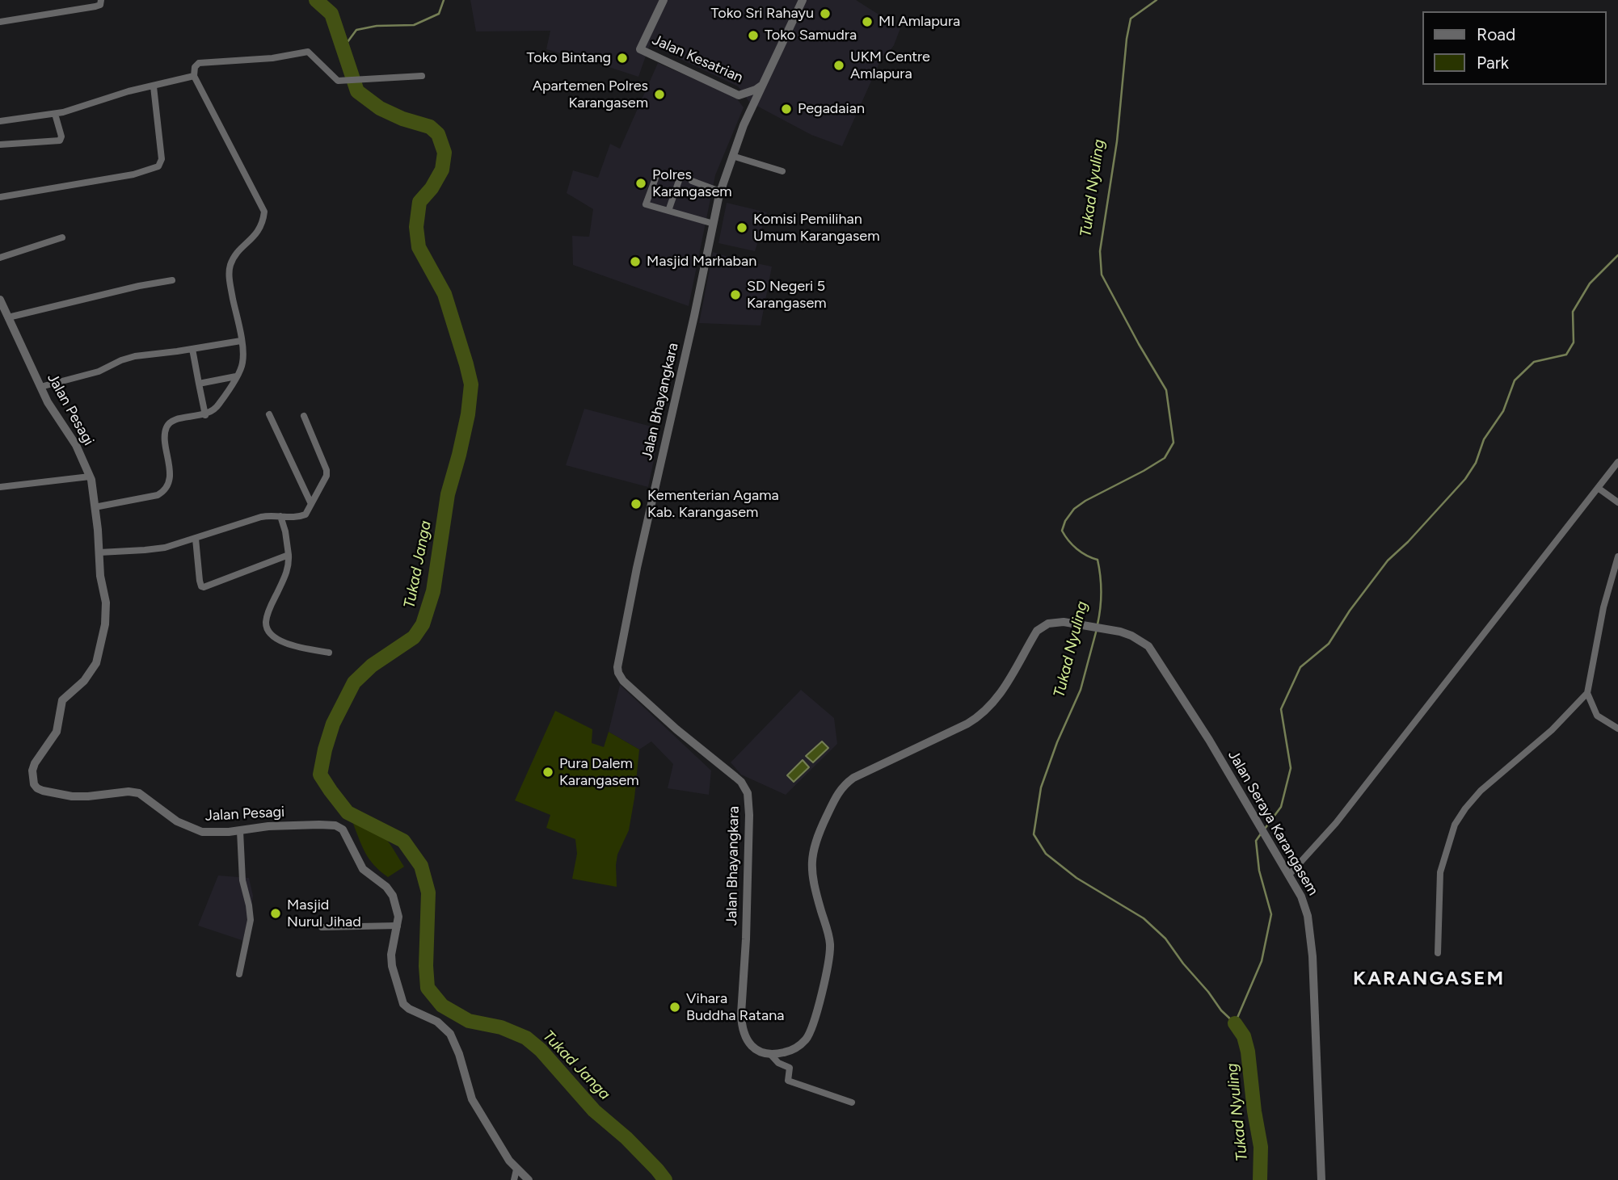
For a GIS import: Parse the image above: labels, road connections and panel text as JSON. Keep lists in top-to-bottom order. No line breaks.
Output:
{"streets":{"street":["Jalan Kesatrian","Jalan Bhayangkara","Jalan Pesagi","Jalan Seraya Karangasem"]},"crossings":[["Jalan Kesatrian","Jalan Bhayangkara"],["Jalan Bhayangkara","Jalan Seraya Karangasem"]],"districts":["KARANGASEM"],"water":["Tukad Nyuling","Tukad Janga"],"places":["Toko Sri Rahayu","MI Amlapura","Toko Samudra","Toko Bintang","UKM Centre Amlapura","Apartemen Polres Karangasem","Pegadaian","Polres Karangasem","Komisi Pemilihan Umum Karangasem","Masjid Marhaban","SD Negeri 5 Karangasem","Kementerian Agama Kab. Karangasem","Pura Dalem Karangasem","Masjid Nurul Jihad","Vihara Buddha Ratana"],"legend":["Road","Park"]}
